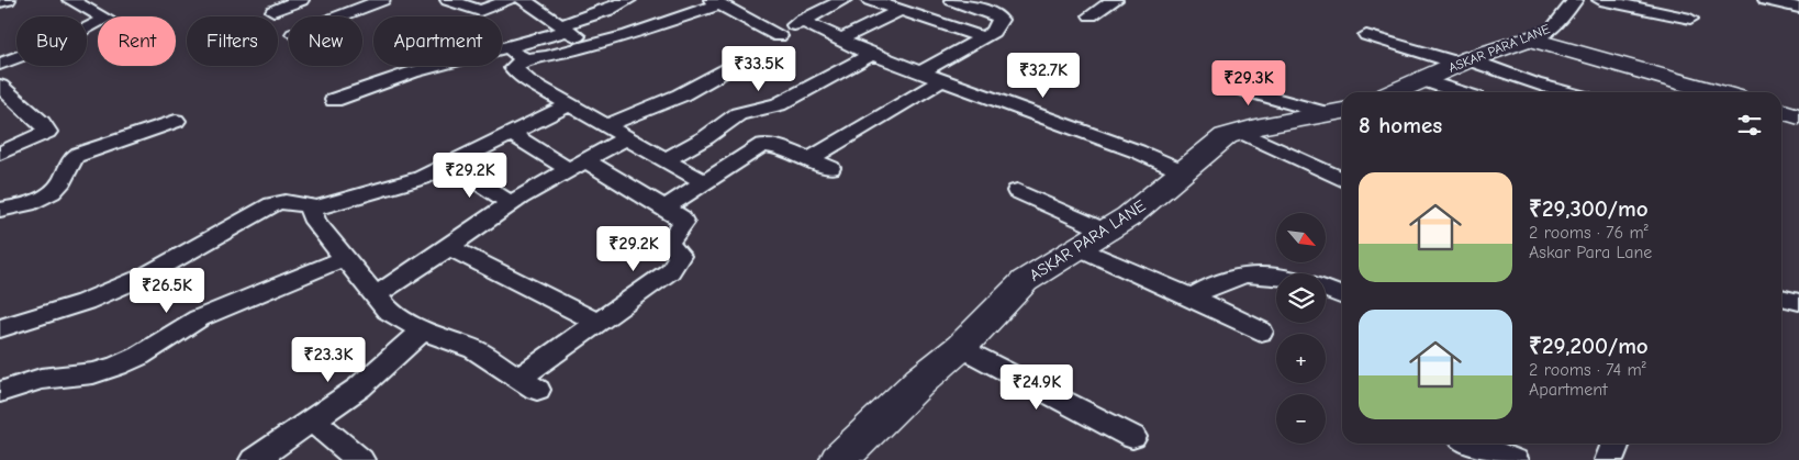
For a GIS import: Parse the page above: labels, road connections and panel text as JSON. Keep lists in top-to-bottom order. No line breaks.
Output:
{"streets":{"street":["ASKAR PARA LANE"]},"north":"bottom right","page":{"chip":["Buy","Rent","Filters","New","Apartment"],"price":["₹33.5K","₹32.7K","₹29.3K","₹29.2K","₹29.2K","₹26.5K","₹23.3K","₹24.9K"],"heading":"8 homes","list":[{"name":"₹29,300/mo","note":"2 rooms · 76 m² · Askar Para Lane"},{"name":"₹29,200/mo","note":"2 rooms · 74 m² · Apartment"}],"map_buttons":["+","−"]}}
